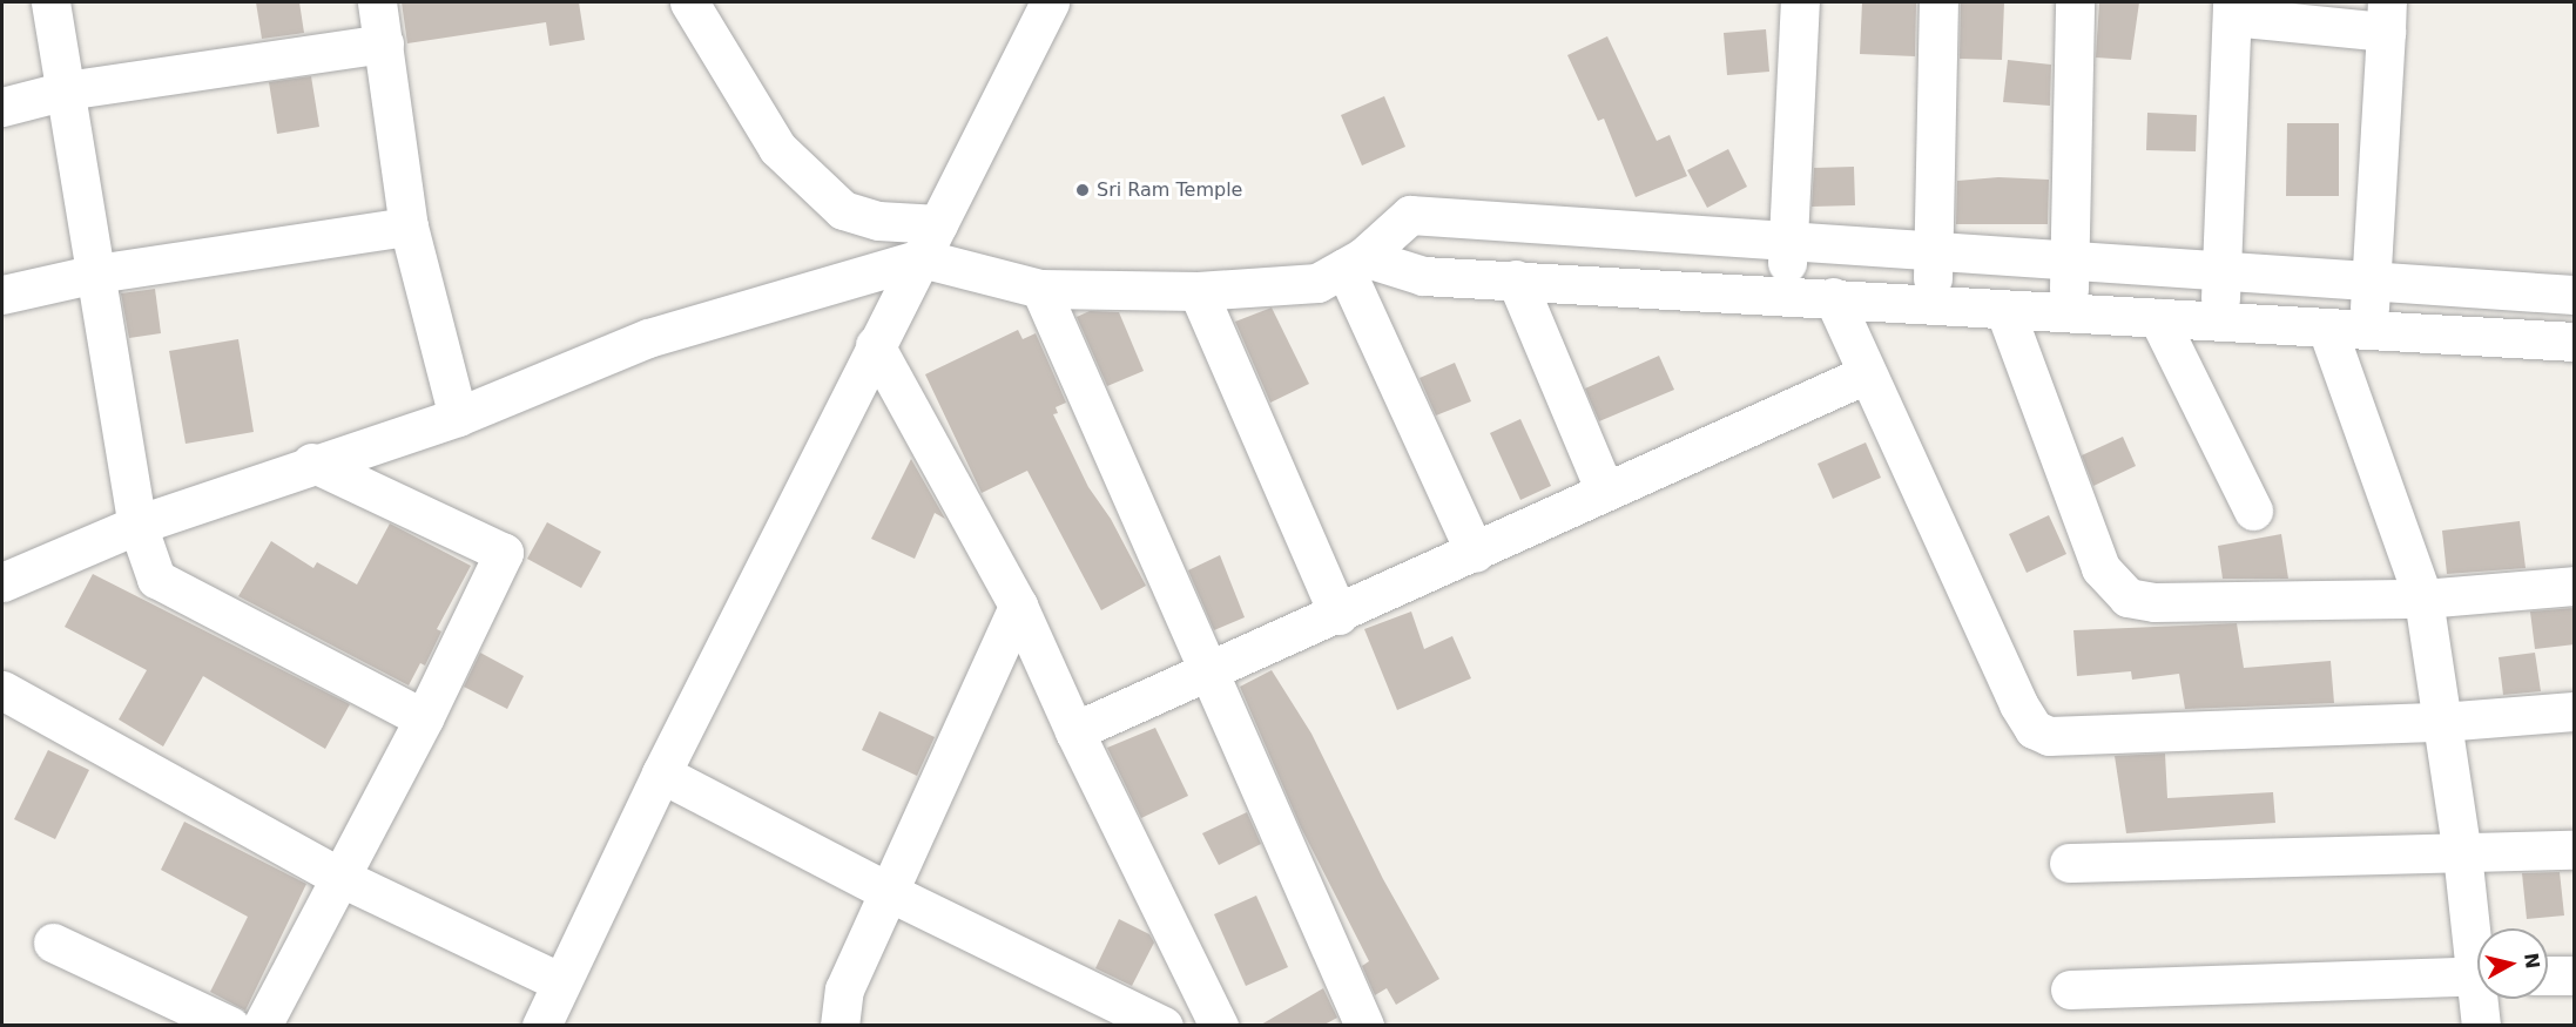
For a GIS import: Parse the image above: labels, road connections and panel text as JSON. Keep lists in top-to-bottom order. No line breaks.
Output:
{"places":["Sri Ram Temple"],"north":"right"}
